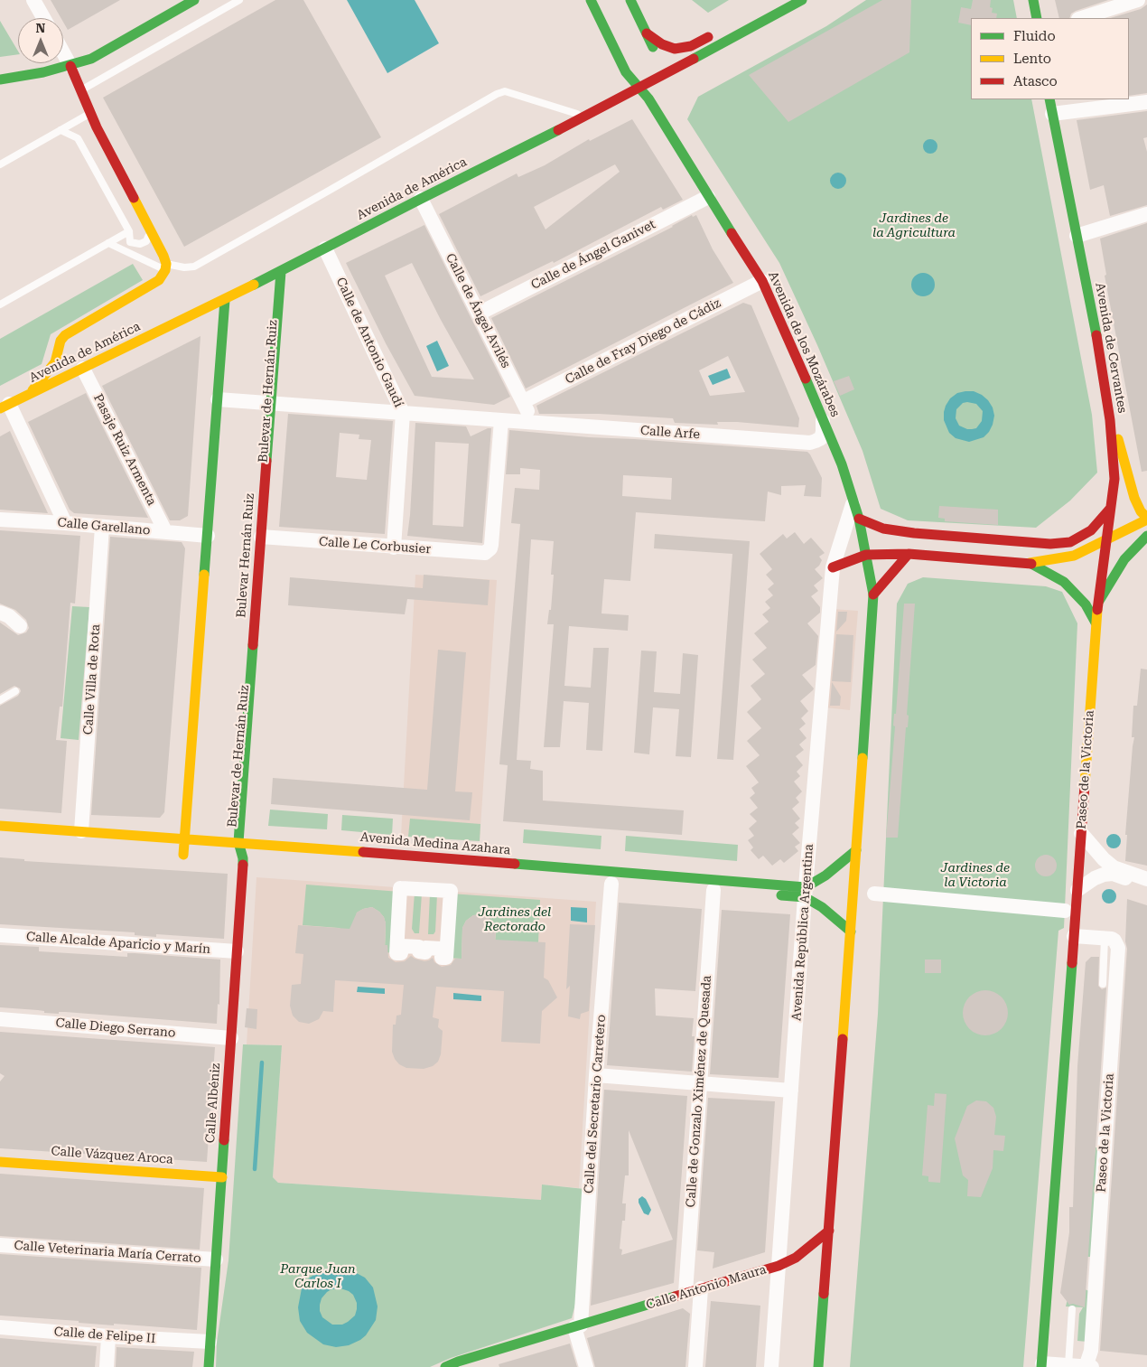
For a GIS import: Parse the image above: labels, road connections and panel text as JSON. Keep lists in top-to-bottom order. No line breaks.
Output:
{"streets":{"main road":["Avenida de América","Avenida de los Mozárabes","Avenida de Cervantes","Bulevar Hernán Ruiz","Paseo de la Victoria","Avenida Medina Azahara","Calle Albéniz","Calle Vázquez Aroca","Calle Antonio Maura"],"street":["Calle de Ángel Ganivet","Calle de Ángel Avilés","Calle de Fray Diego de Cádiz","Calle de Antonio Gaudí","Bulevar de Hernán Ruiz","Calle Arfe","Pasaje Ruiz Armenta","Calle Garellano","Calle Le Corbusier","Calle Villa de Rota","Avenida República Argentina","Calle Alcalde Aparicio y Marín","Calle Diego Serrano","Calle de Gonzalo Ximénez de Quesada","Calle del Secretario Carretero","Calle Veterinaria María Cerrato","Calle de Felipe II"]},"crossings":[["Avenida de América","Calle de Ángel Avilés"],["Avenida de América","Calle de Antonio Gaudí"],["Avenida de América","Avenida de los Mozárabes"],["Avenida de América","Pasaje Ruiz Armenta"],["Avenida de América","Bulevar Hernán Ruiz"],["Calle de Ángel Ganivet","Calle de Ángel Avilés"],["Calle de Ángel Ganivet","Avenida de los Mozárabes"],["Calle de Ángel Avilés","Calle de Fray Diego de Cádiz"],["Calle de Ángel Avilés","Calle Arfe"],["Calle de Fray Diego de Cádiz","Avenida de los Mozárabes"],["Calle de Antonio Gaudí","Calle Arfe"],["Calle de Antonio Gaudí","Calle Le Corbusier"],["Avenida de los Mozárabes","Calle Arfe"],["Avenida de los Mozárabes","Avenida República Argentina"],["Avenida de Cervantes","Paseo de la Victoria"],["Bulevar de Hernán Ruiz","Calle Arfe"],["Bulevar de Hernán Ruiz","Bulevar Hernán Ruiz"],["Calle Arfe","Calle Le Corbusier"],["Calle Arfe","Bulevar Hernán Ruiz"],["Pasaje Ruiz Armenta","Calle Garellano"],["Calle Garellano","Calle Villa de Rota"],["Calle Le Corbusier","Bulevar Hernán Ruiz"],["Bulevar Hernán Ruiz","Avenida Medina Azahara"],["Bulevar Hernán Ruiz","Calle Albéniz"],["Calle Villa de Rota","Avenida Medina Azahara"],["Avenida Medina Azahara","Avenida República Argentina"],["Avenida Medina Azahara","Calle de Gonzalo Ximénez de Quesada"],["Avenida Medina Azahara","Calle Albéniz"],["Avenida República Argentina","Calle Antonio Maura"],["Calle Alcalde Aparicio y Marín","Calle Albéniz"],["Calle Diego Serrano","Calle Albéniz"],["Calle de Gonzalo Ximénez de Quesada","Calle Antonio Maura"],["Calle Albéniz","Calle Vázquez Aroca"],["Calle Albéniz","Calle Veterinaria María Cerrato"],["Calle Albéniz","Calle de Felipe II"],["Calle del Secretario Carretero","Calle Antonio Maura"]],"parks":["Jardines de la Agricultura","Jardines de la Victoria","Jardines del Rectorado","Parque Juan Carlos I"],"legend":["Fluido","Lento","Atasco"],"north":"top"}
